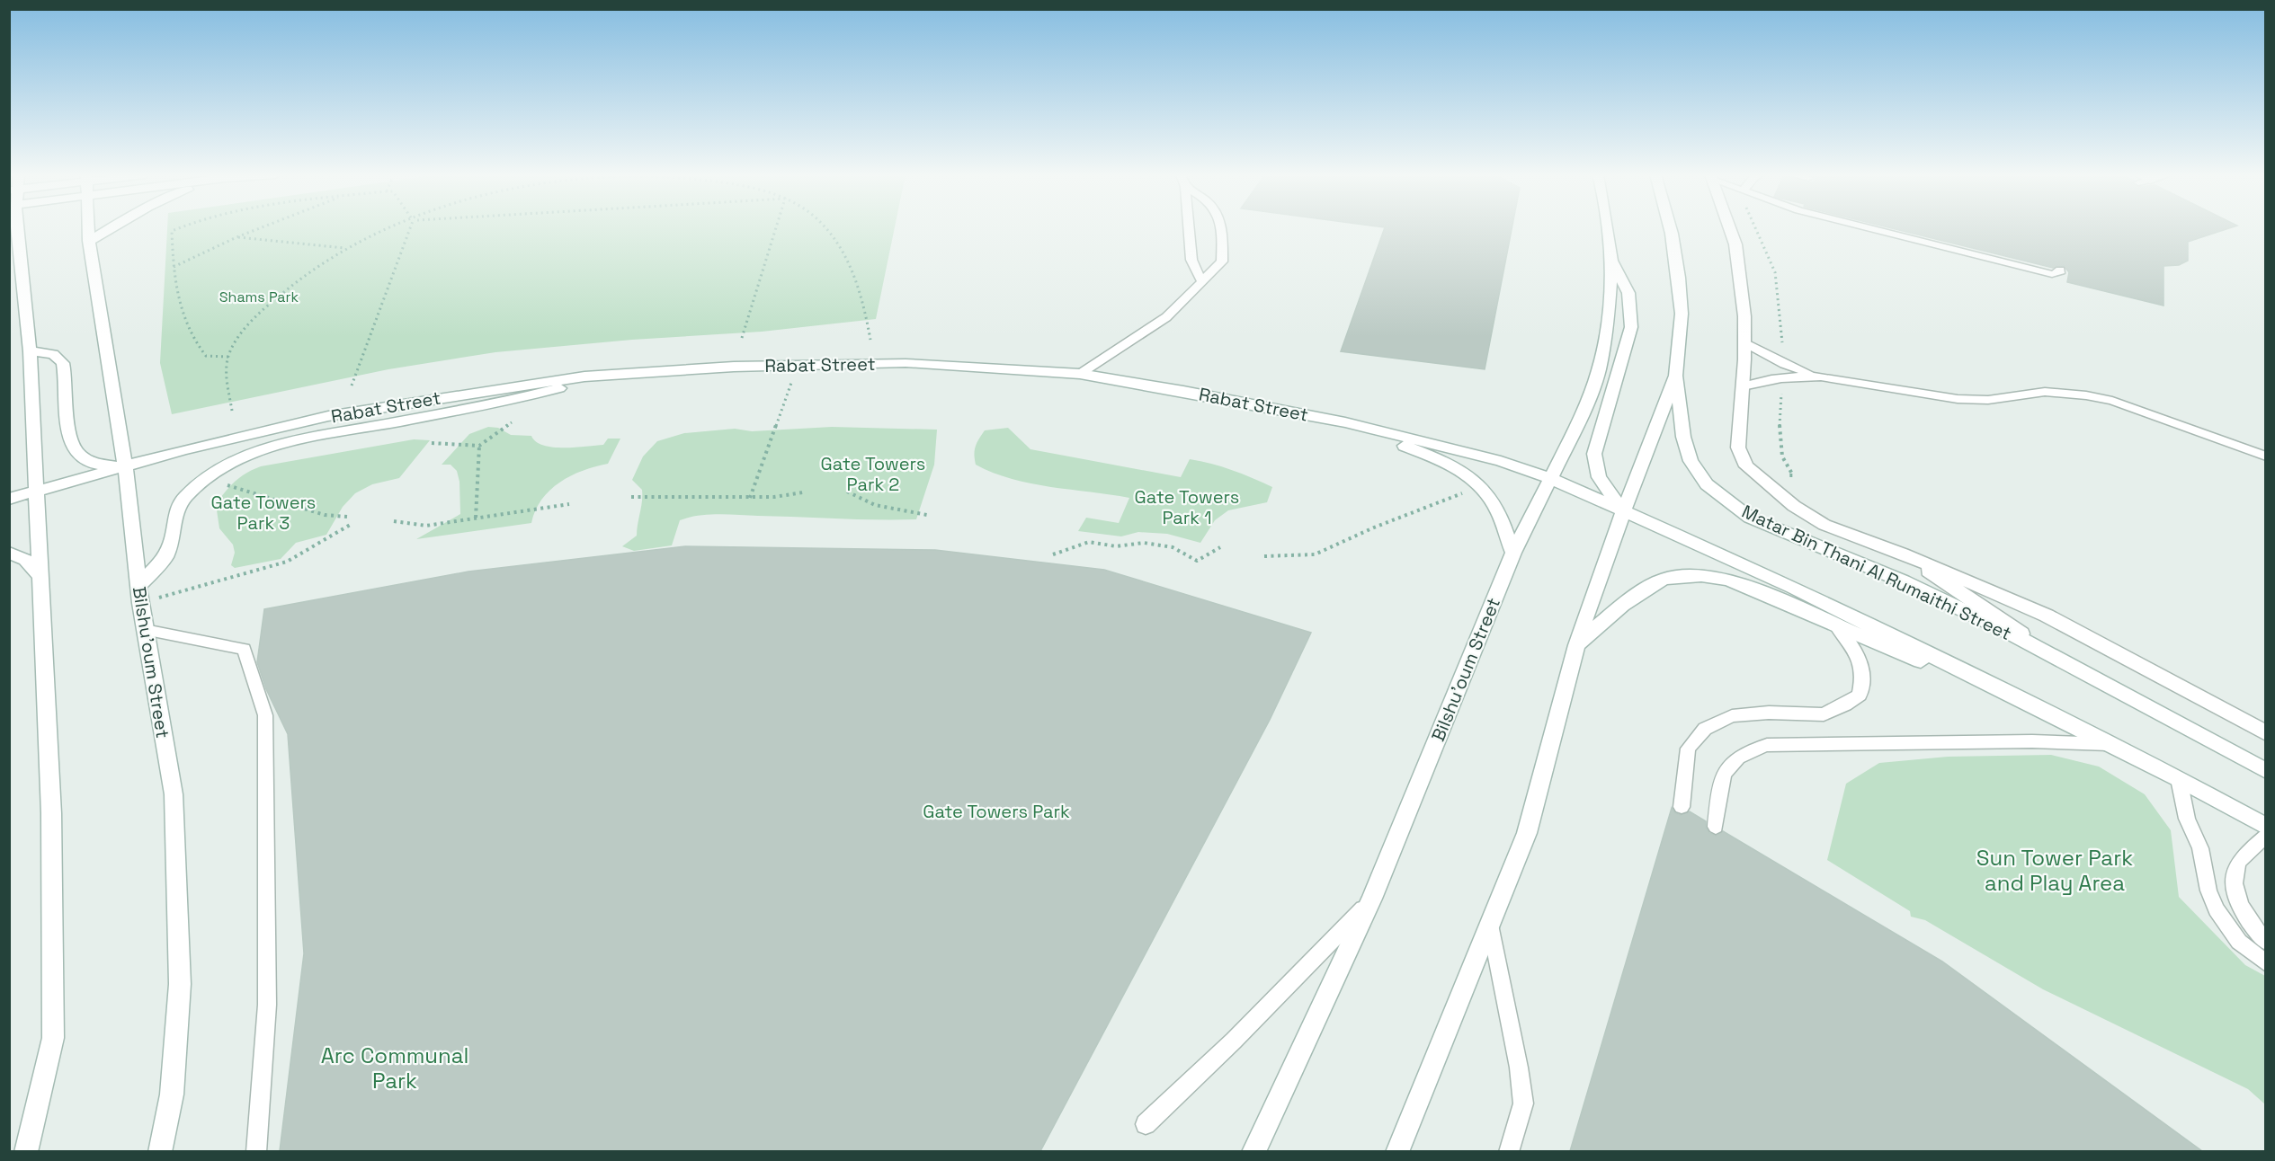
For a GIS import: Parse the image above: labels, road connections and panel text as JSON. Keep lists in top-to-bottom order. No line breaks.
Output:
{"streets":{"main road":["Rabat Street","Matar Bin Thani Al Rumaithi Street","Bilshu'oum Street"]},"crossings":[["Rabat Street","Bilshu'oum Street"]],"parks":["Shams Park","Gate Towers Park 2","Gate Towers Park 1","Gate Towers Park 3","Gate Towers Park","Sun Tower Park and Play Area","Arc Communal Park"]}
